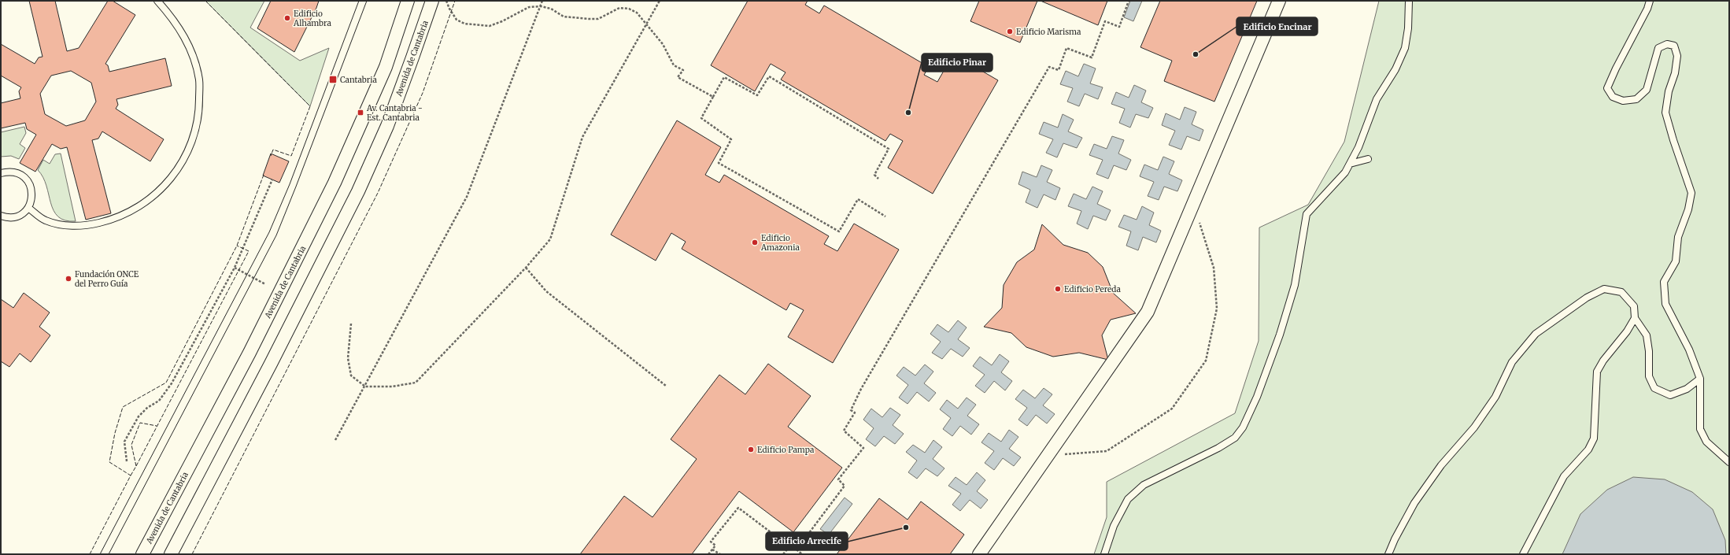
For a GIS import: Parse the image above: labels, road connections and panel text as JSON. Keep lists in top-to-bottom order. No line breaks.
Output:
{"streets":{"street":["Avenida de Cantabria"]},"places":{"other":["Edificio Alhambra","Edificio Marisma","Edificio Encinar","Edificio Pinar","Edificio Amazonia","Fundación ONCE del Perro Guía","Edificio Pereda","Edificio Pampa","Edificio Arrecife"],"transit":["Cantabria","Av. Cantabria - Est. Cantabria"]}}
